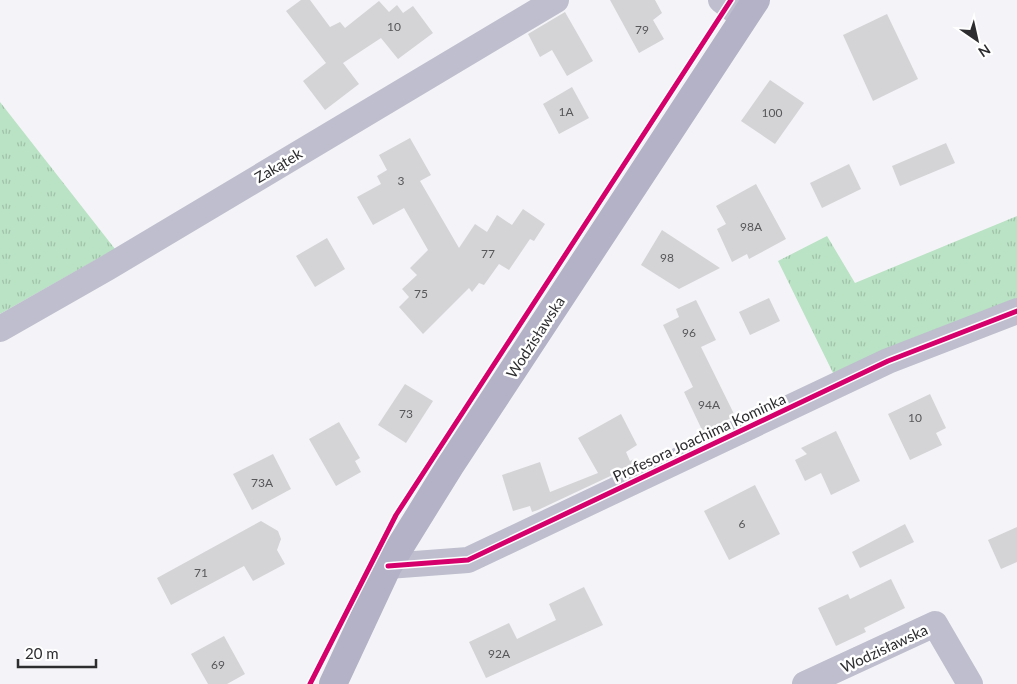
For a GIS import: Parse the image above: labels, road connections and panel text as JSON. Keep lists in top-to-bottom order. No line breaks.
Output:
{"streets":{"main road":["Wodzisławska"],"street":["Zakątek","Profesora Joachima Kominka"]},"crossings":[["Wodzisławska","Profesora Joachima Kominka"]],"house_numbers":["10","79","1A","100","3","98A","77","98","75","96","94A","73","10","73A","6","71","92A","69"],"scale_bar":"20 m","north":"bottom right"}
